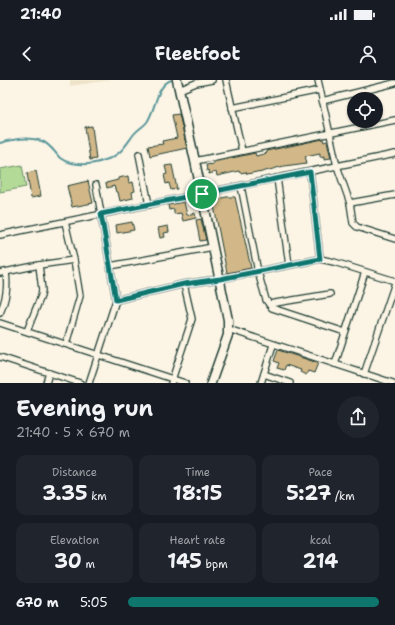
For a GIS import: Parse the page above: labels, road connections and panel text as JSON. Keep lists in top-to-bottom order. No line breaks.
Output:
{"page":{"status":"21:40","header":"Fleetfoot","heading":["Evening run","21:40 · 5 × 670 m"],"stats":[["Distance","3.35 km"],["Time","18:15"],["Pace","5:27 /km"],["Elevation","30 m"],["Heart rate","145 bpm"],["kcal","214"]],"list":[{"name":"670 m","note":"5:05"}]}}
